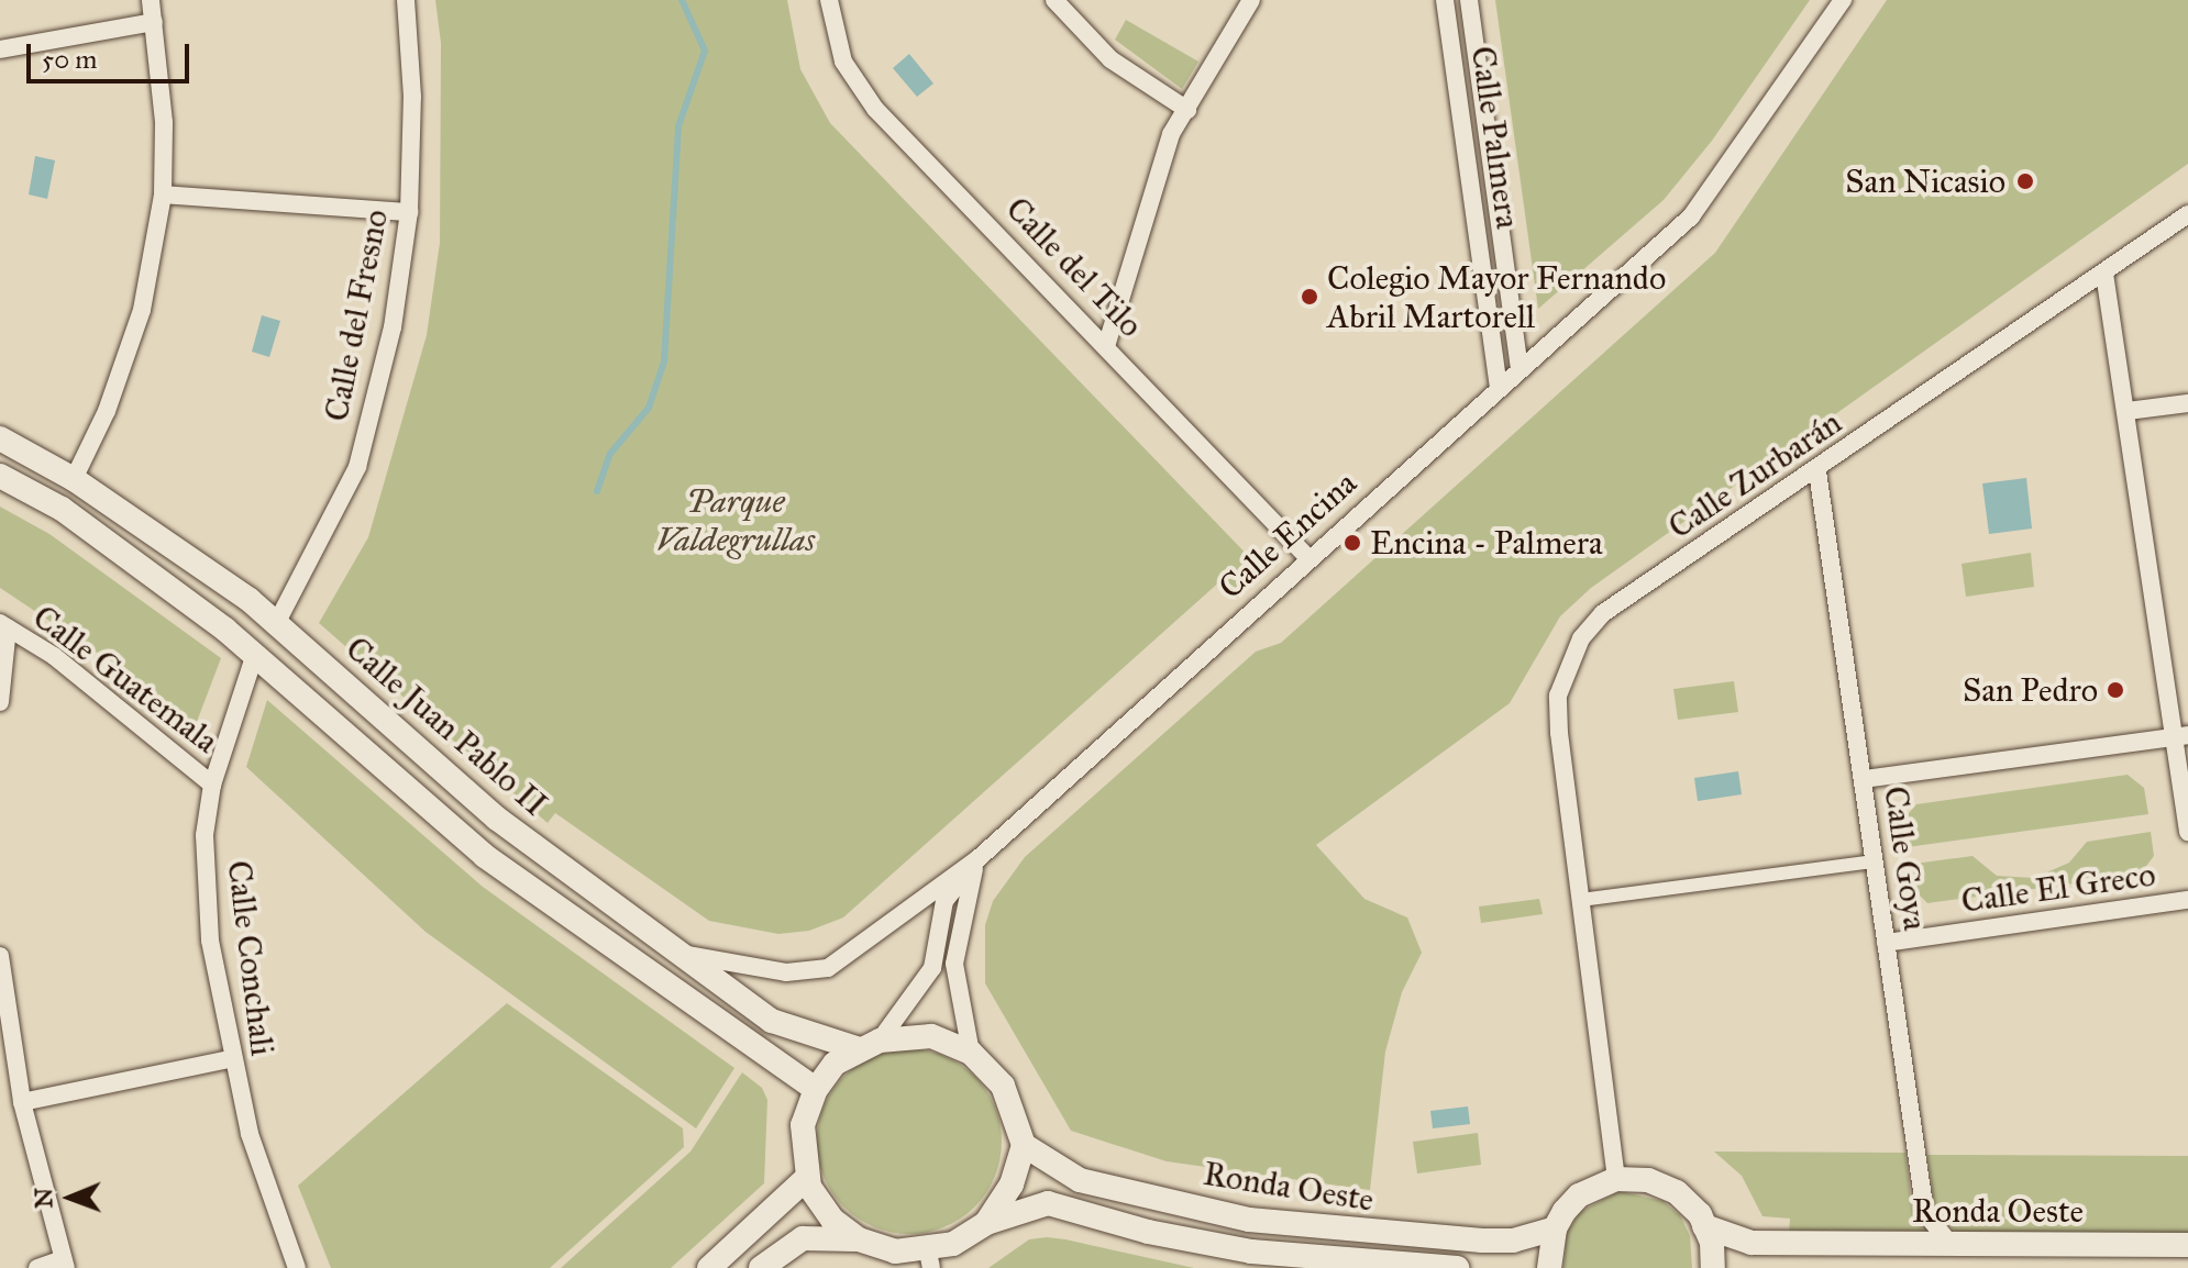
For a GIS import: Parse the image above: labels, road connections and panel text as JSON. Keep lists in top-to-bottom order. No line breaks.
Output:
{"streets":{"main road":["Calle Juan Pablo II","Ronda Oeste"],"street":["Calle Palmera","Calle del Tilo","Calle del Fresno","Calle Zurbarán","Calle Encina","Calle Guatemala","Calle Goya","Calle El Greco","Calle Conchali"]},"crossings":[["Calle Palmera","Calle Encina"],["Calle del Tilo","Calle Encina"],["Calle del Fresno","Calle Juan Pablo II"],["Calle Zurbarán","Calle Goya"],["Calle Encina","Calle Juan Pablo II"],["Calle Guatemala","Calle Conchali"],["Calle Juan Pablo II","Ronda Oeste"],["Calle Goya","Calle El Greco"],["Calle Goya","Ronda Oeste"]],"parks":["Parque Valdegrullas"],"places":["San Nicasio","Colegio Mayor Fernando Abril Martorell","Encina - Palmera","San Pedro"],"scale_bar":"50 m","north":"left"}
